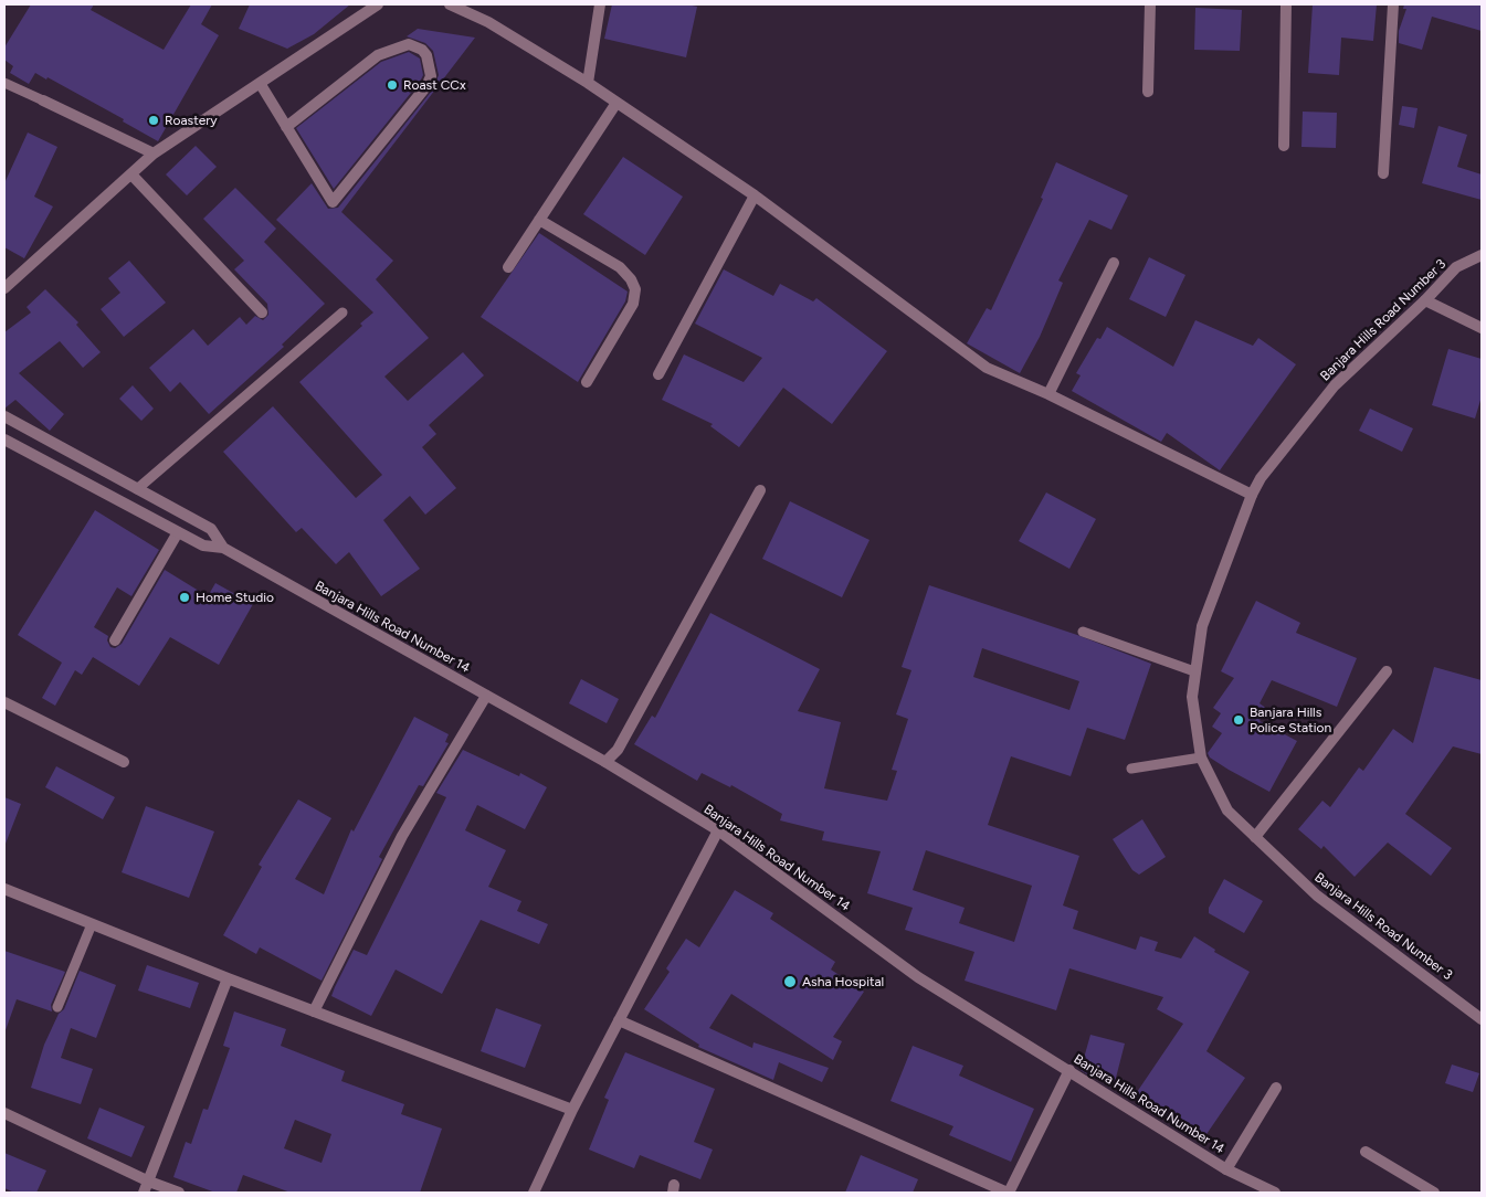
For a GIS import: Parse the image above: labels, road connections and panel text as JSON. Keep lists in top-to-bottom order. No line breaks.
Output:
{"streets":{"street":["Banjara Hills Road Number 3","Banjara Hills Road Number 14"]},"places":["Roast CCx","Roastery","Home Studio","Banjara Hills Police Station","Asha Hospital"]}
